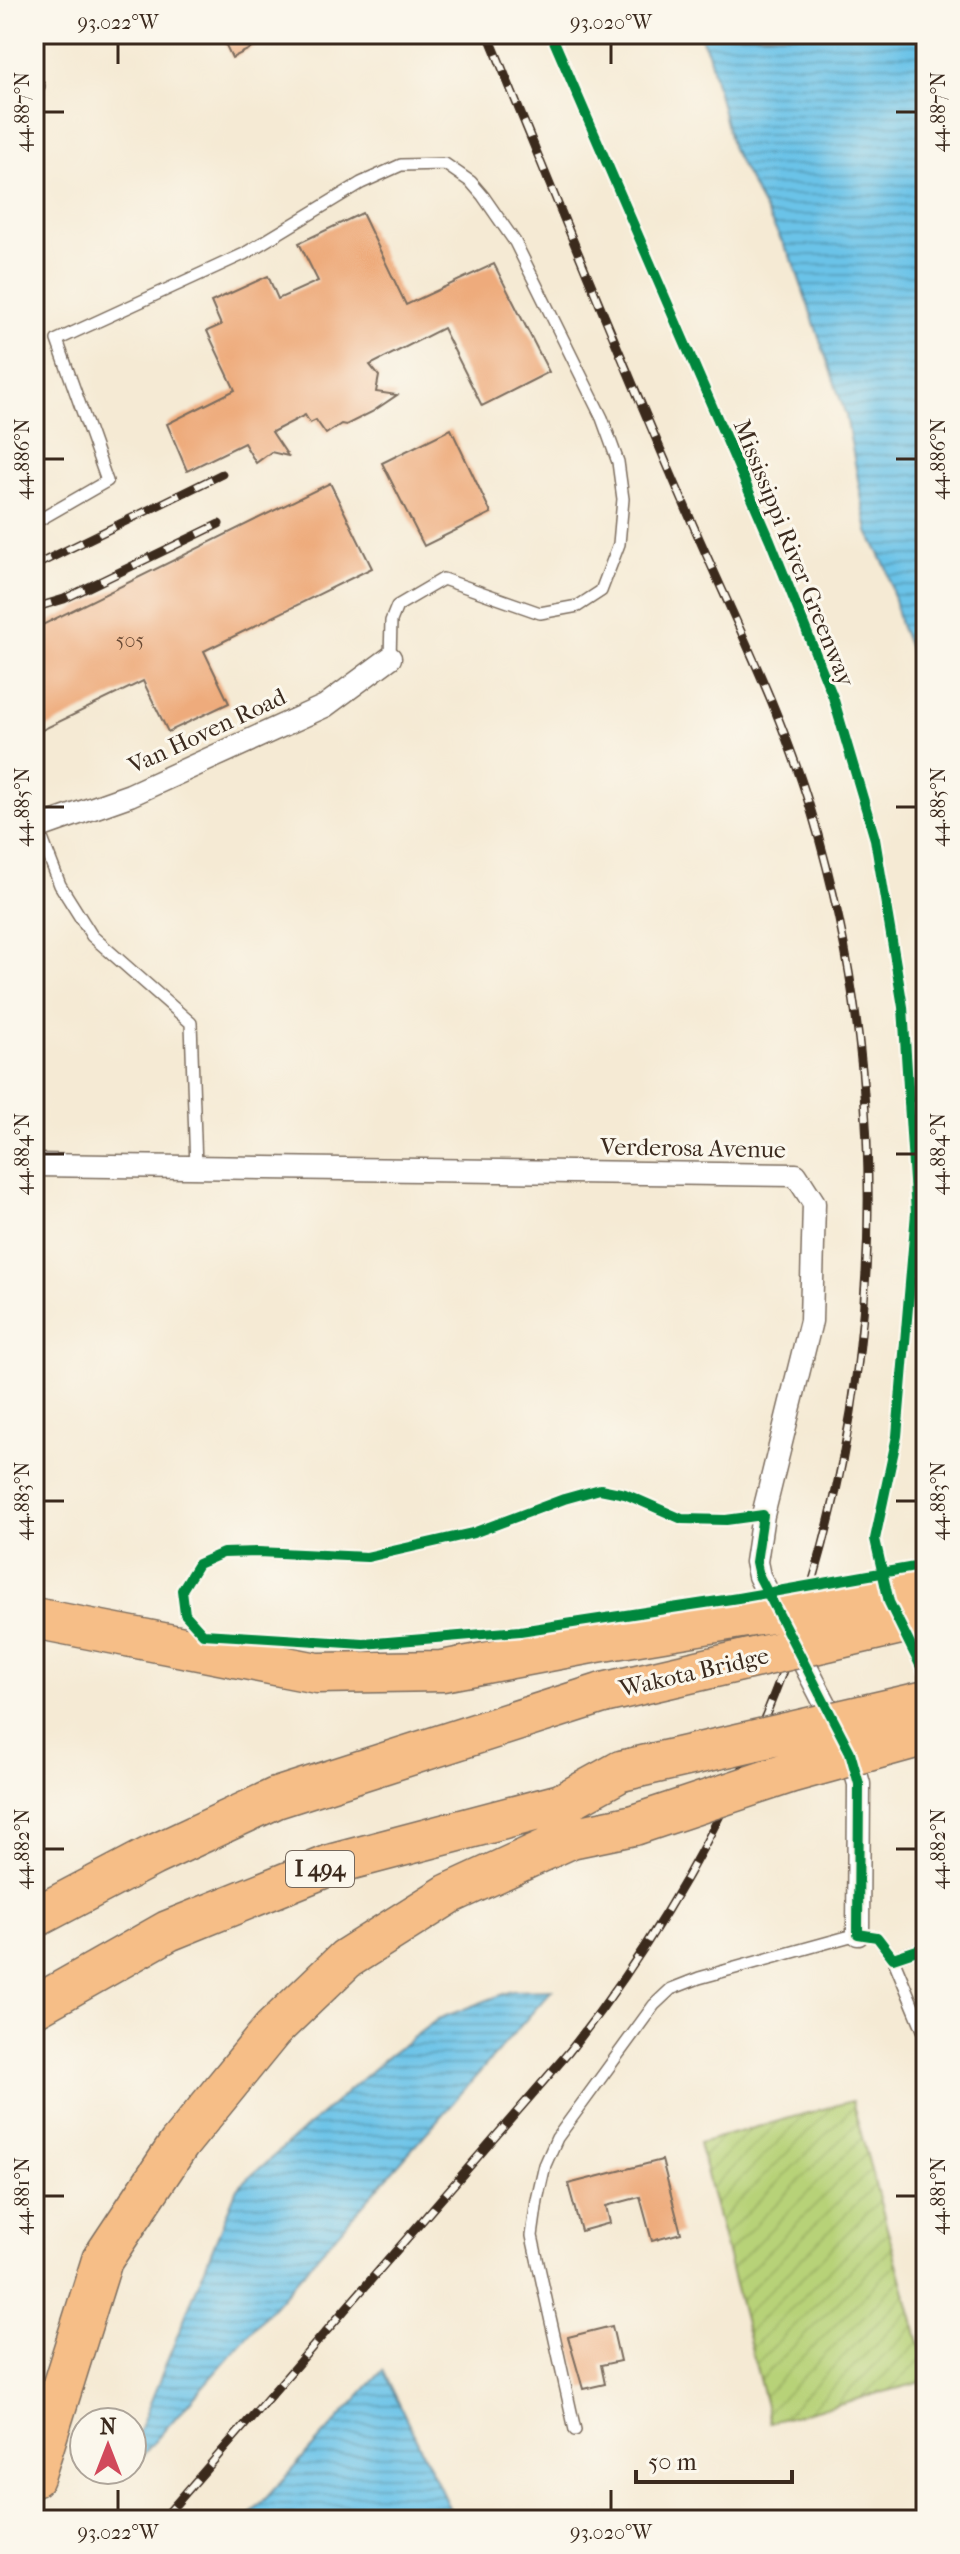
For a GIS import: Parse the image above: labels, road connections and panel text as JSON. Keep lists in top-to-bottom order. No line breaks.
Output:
{"streets":{"highway":["Wakota Bridge","I 494"],"street":["Van Hoven Road","Verderosa Avenue"],"cycle path":["Mississippi River Greenway"]},"house_numbers":["505"],"scale_bar":"50 m","north":"top","coordinates":["93.022°W","93.020°W","44.887°N","44.886°N","44.885°N","44.884°N","44.883°N","44.882°N","44.881°N"]}
